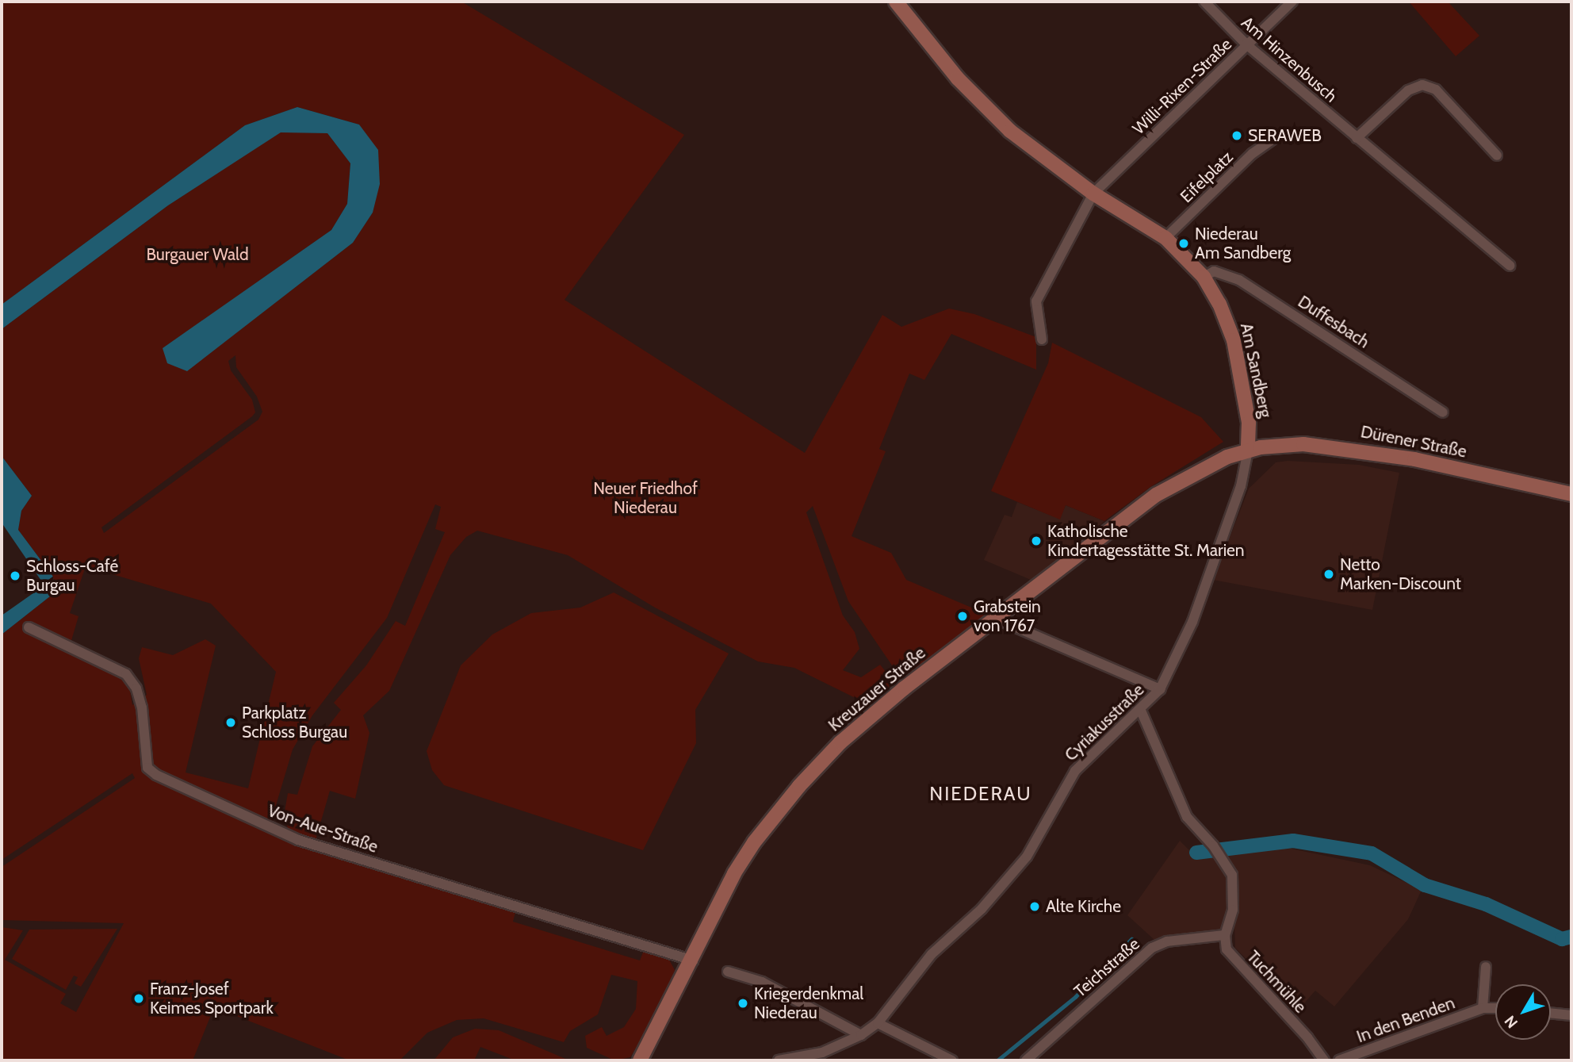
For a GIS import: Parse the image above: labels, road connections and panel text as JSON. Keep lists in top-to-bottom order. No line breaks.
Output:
{"streets":{"main road":["Am Sandberg","Dürener Straße","Kreuzauer Straße"],"street":["Am Hinzenbusch","Willi-Rixen-Straße","Eifelplatz","Duffesbach","Cyriakusstraße","Von-Aue-Straße","Teichstraße","Tuchmühle","In den Benden"]},"crossings":[["Am Hinzenbusch","Willi-Rixen-Straße"],["Willi-Rixen-Straße","Am Sandberg"],["Eifelplatz","Am Sandberg"],["Duffesbach","Am Sandberg"],["Am Sandberg","Dürener Straße"],["Am Sandberg","Kreuzauer Straße"],["Am Sandberg","Cyriakusstraße"],["Dürener Straße","Kreuzauer Straße"],["Dürener Straße","Cyriakusstraße"],["Kreuzauer Straße","Cyriakusstraße"],["Kreuzauer Straße","Von-Aue-Straße"],["Teichstraße","Tuchmühle"]],"districts":["NIEDERAU"],"parks":["Burgauer Wald","Neuer Friedhof Niederau"],"places":["SERAWEB","Niederau Am Sandberg","Katholische Kindertagesstätte St. Marien","Netto Marken-Discount","Schloss-Café Burgau","Grabstein von 1767","Parkplatz Schloss Burgau","Alte Kirche","Franz-Josef Keimes Sportpark","Kriegerdenkmal Niederau"],"north":"bottom left"}
